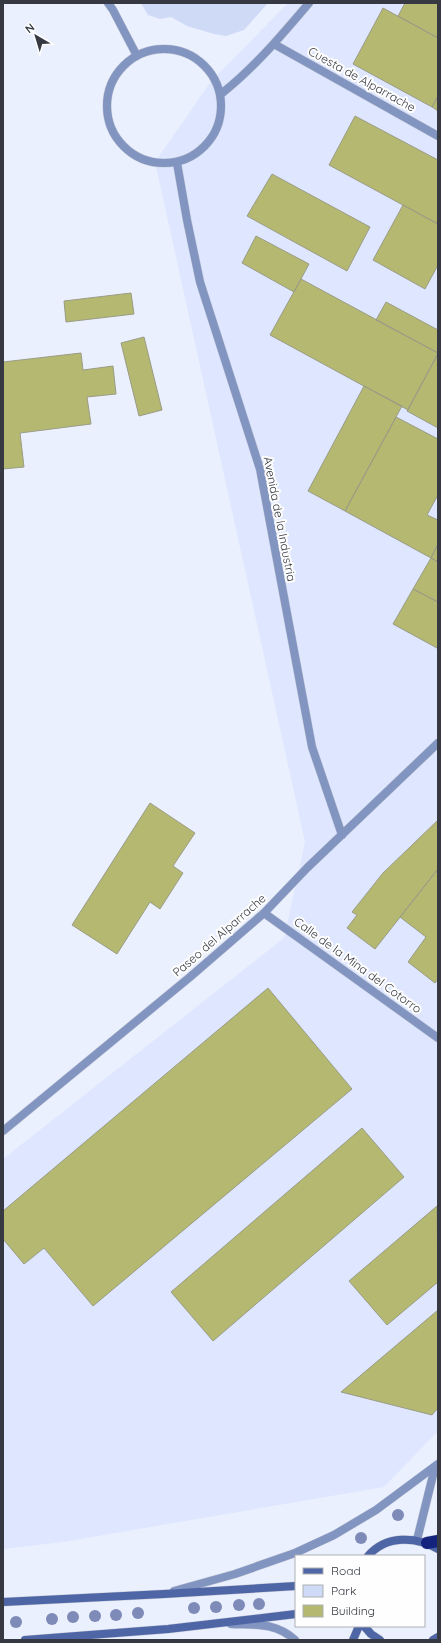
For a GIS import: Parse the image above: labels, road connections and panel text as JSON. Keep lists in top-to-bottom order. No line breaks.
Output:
{"streets":{"street":["Cuesta de Alparrache","Avenida de la Industria","Paseo del Alparrache","Calle de la Mina del Cotorro"]},"crossings":[["Avenida de la Industria","Paseo del Alparrache"],["Paseo del Alparrache","Calle de la Mina del Cotorro"]],"legend":["Road","Park","Building"],"north":"top left"}
